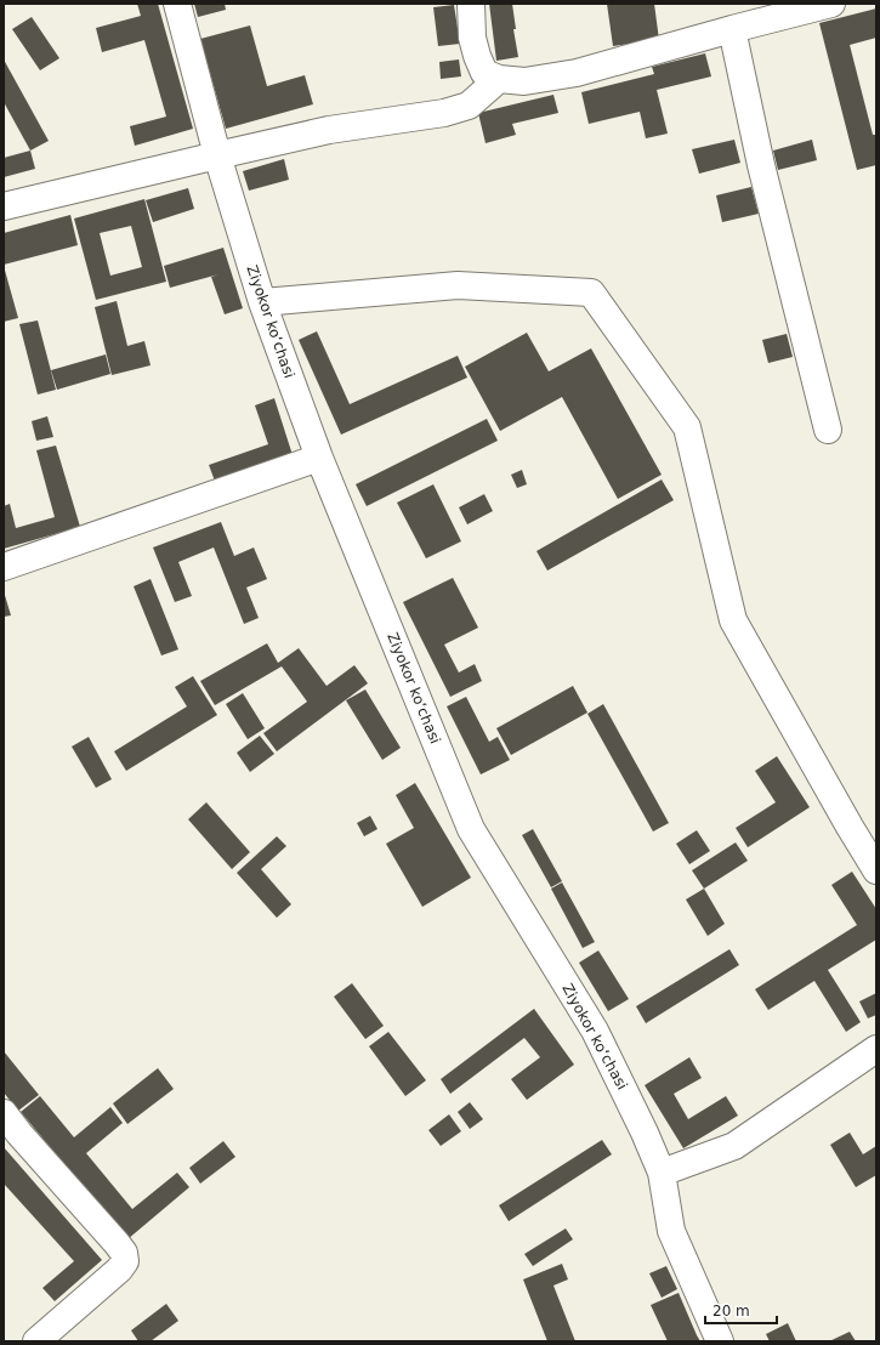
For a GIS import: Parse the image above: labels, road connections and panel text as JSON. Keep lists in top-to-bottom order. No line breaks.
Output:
{"streets":{"street":["Ziyokor koʻchasi"]},"scale_bar":"20 m"}
